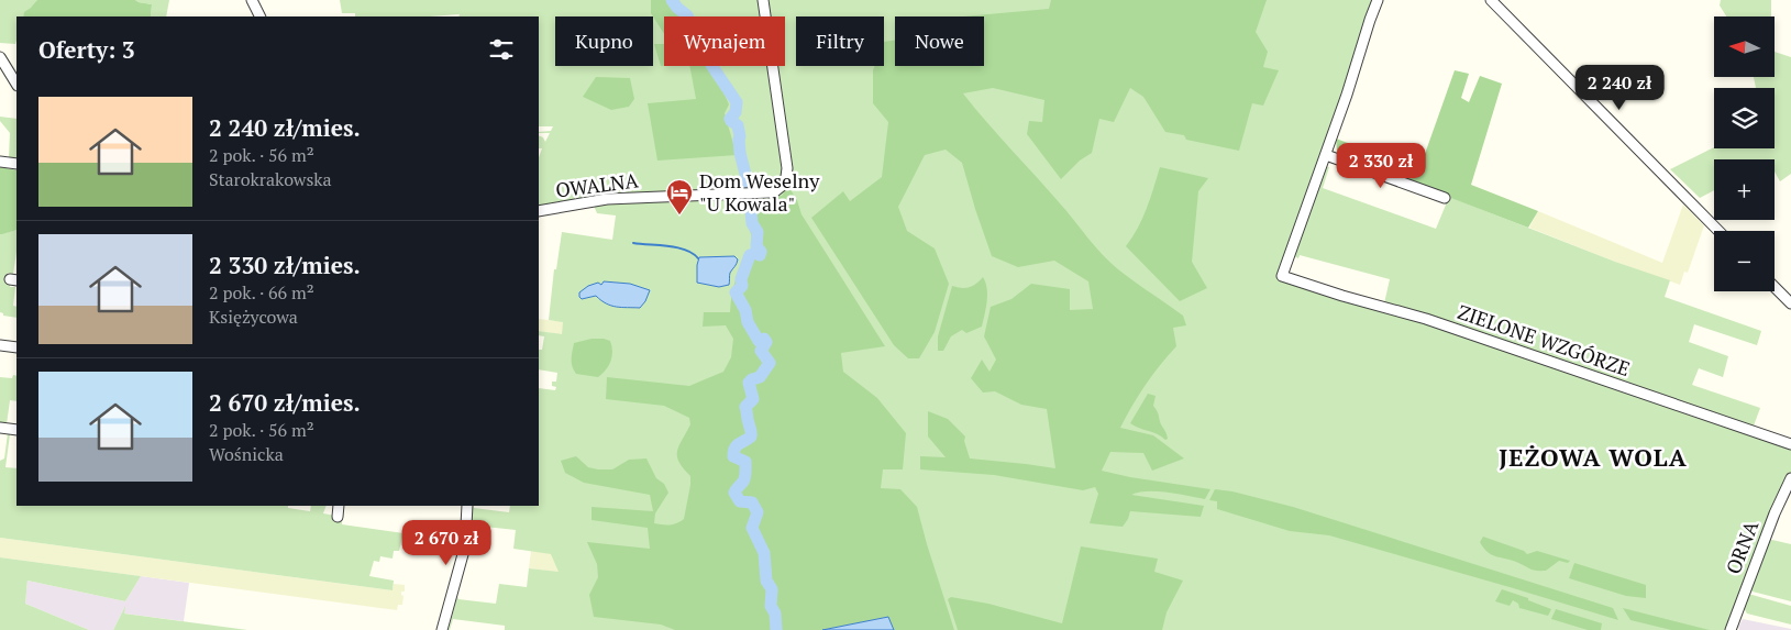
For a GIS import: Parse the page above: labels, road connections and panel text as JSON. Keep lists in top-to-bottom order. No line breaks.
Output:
{"streets":{"street":["OWALNA","ZIELONE WZGÓRZE","ORNA"]},"districts":["JEŻOWA WOLA"],"places":{"hotel":["Dom Weselny \"U Kowala\""]},"north":"left","page":{"map_buttons":["+","−"],"chip":["Kupno","Wynajem","Filtry","Nowe"],"heading":"Oferty: 3","price":["2 240 zł","2 330 zł","2 670 zł"],"list":[{"name":"2 240 zł/mies.","note":"2 pok. · 56 m² · Starokrakowska"},{"name":"2 330 zł/mies.","note":"2 pok. · 66 m² · Księżycowa"},{"name":"2 670 zł/mies.","note":"2 pok. · 56 m² · Wośnicka"}]}}
